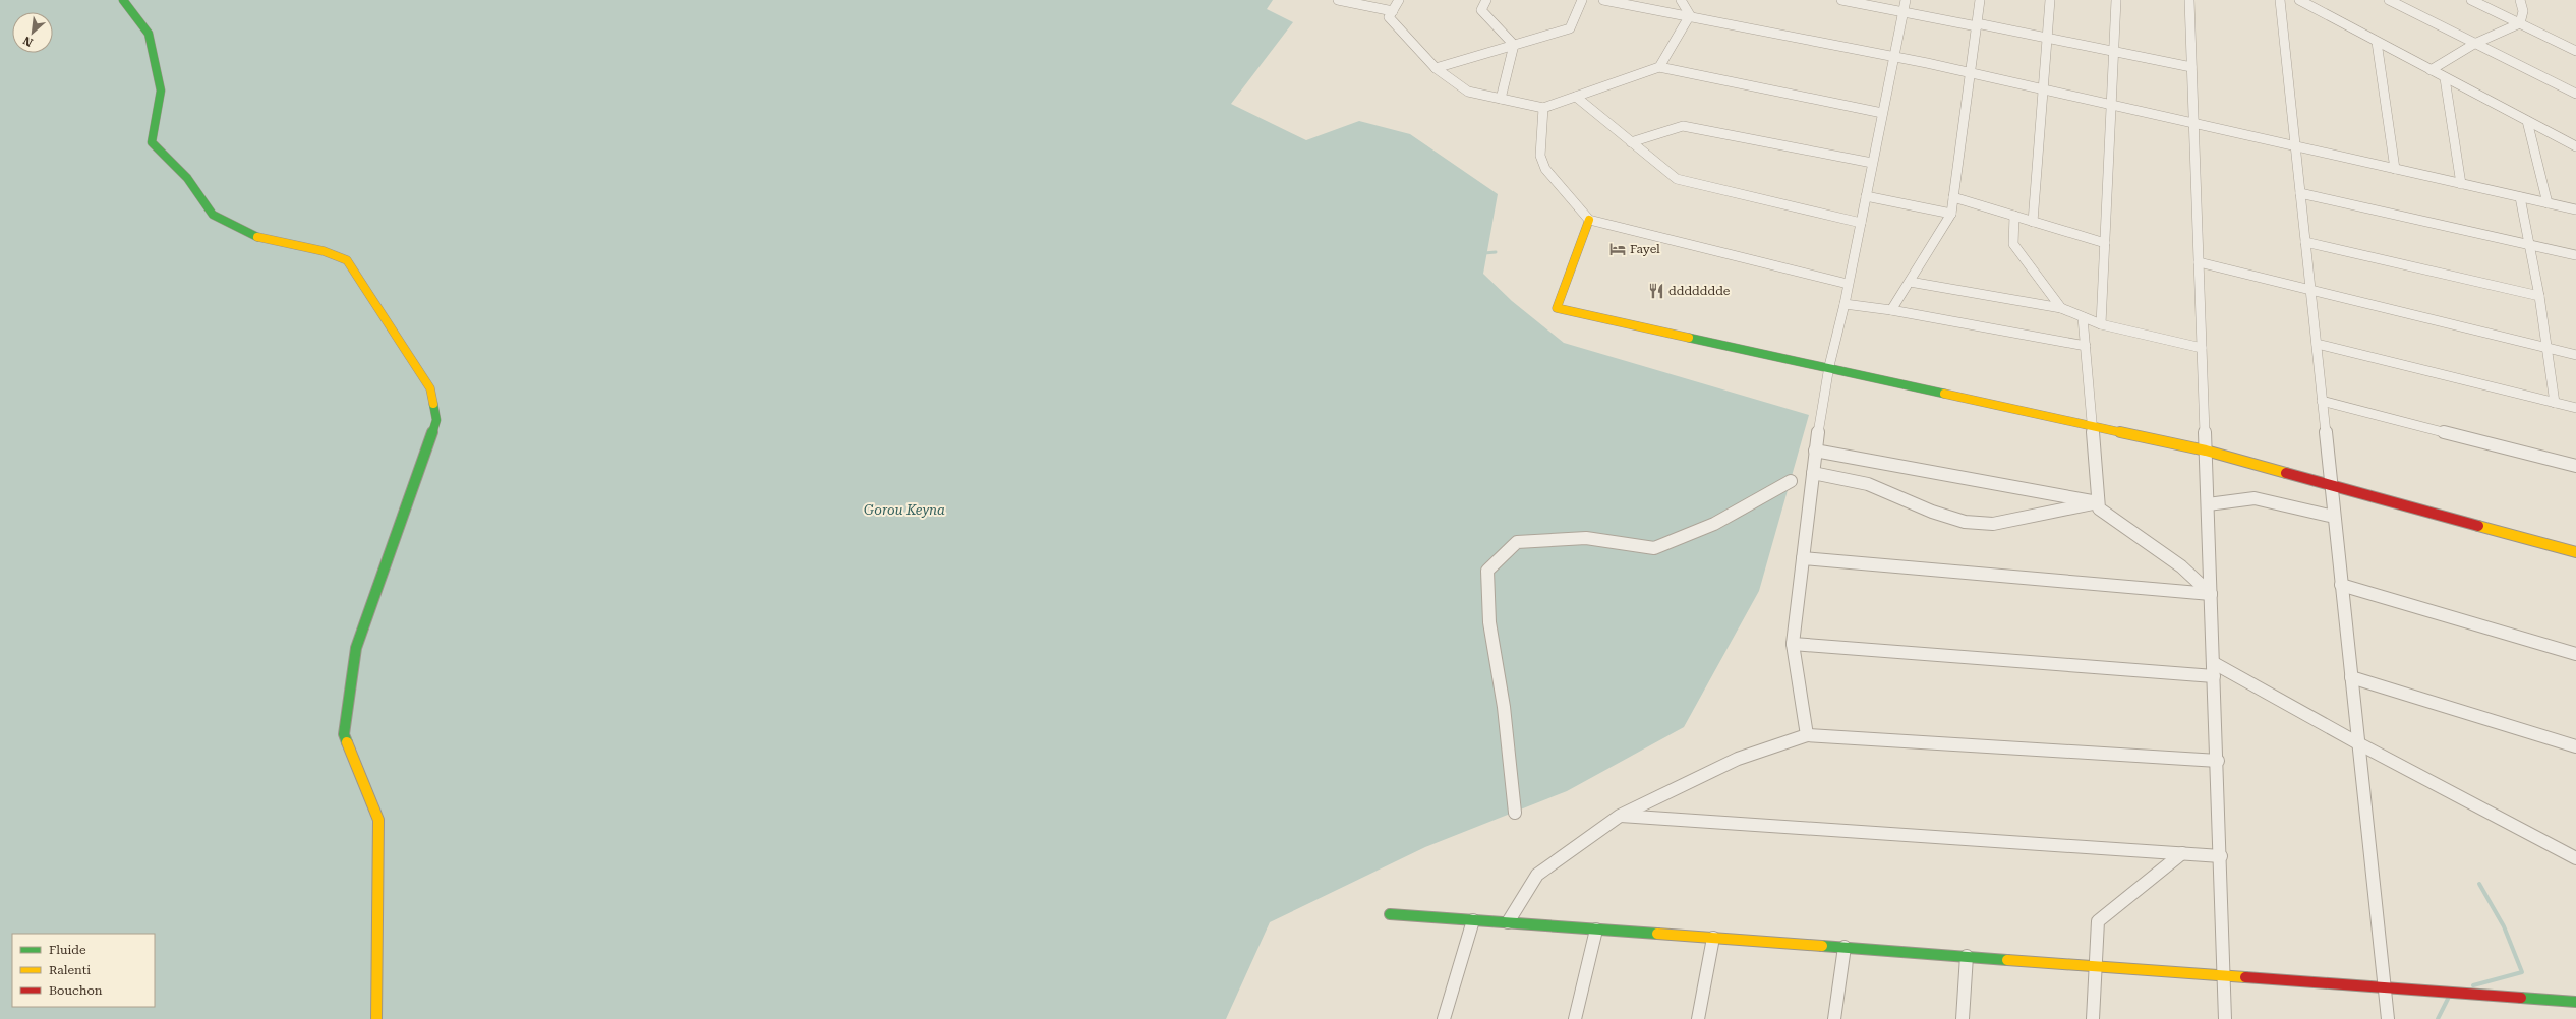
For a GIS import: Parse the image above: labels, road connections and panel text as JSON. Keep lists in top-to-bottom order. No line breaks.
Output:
{"water":["Gorou Keyna"],"places":{"hotel":["Fayel"],"restaurant":["ddddddde"]},"legend":["Fluide","Ralenti","Bouchon"],"north":"bottom left"}
